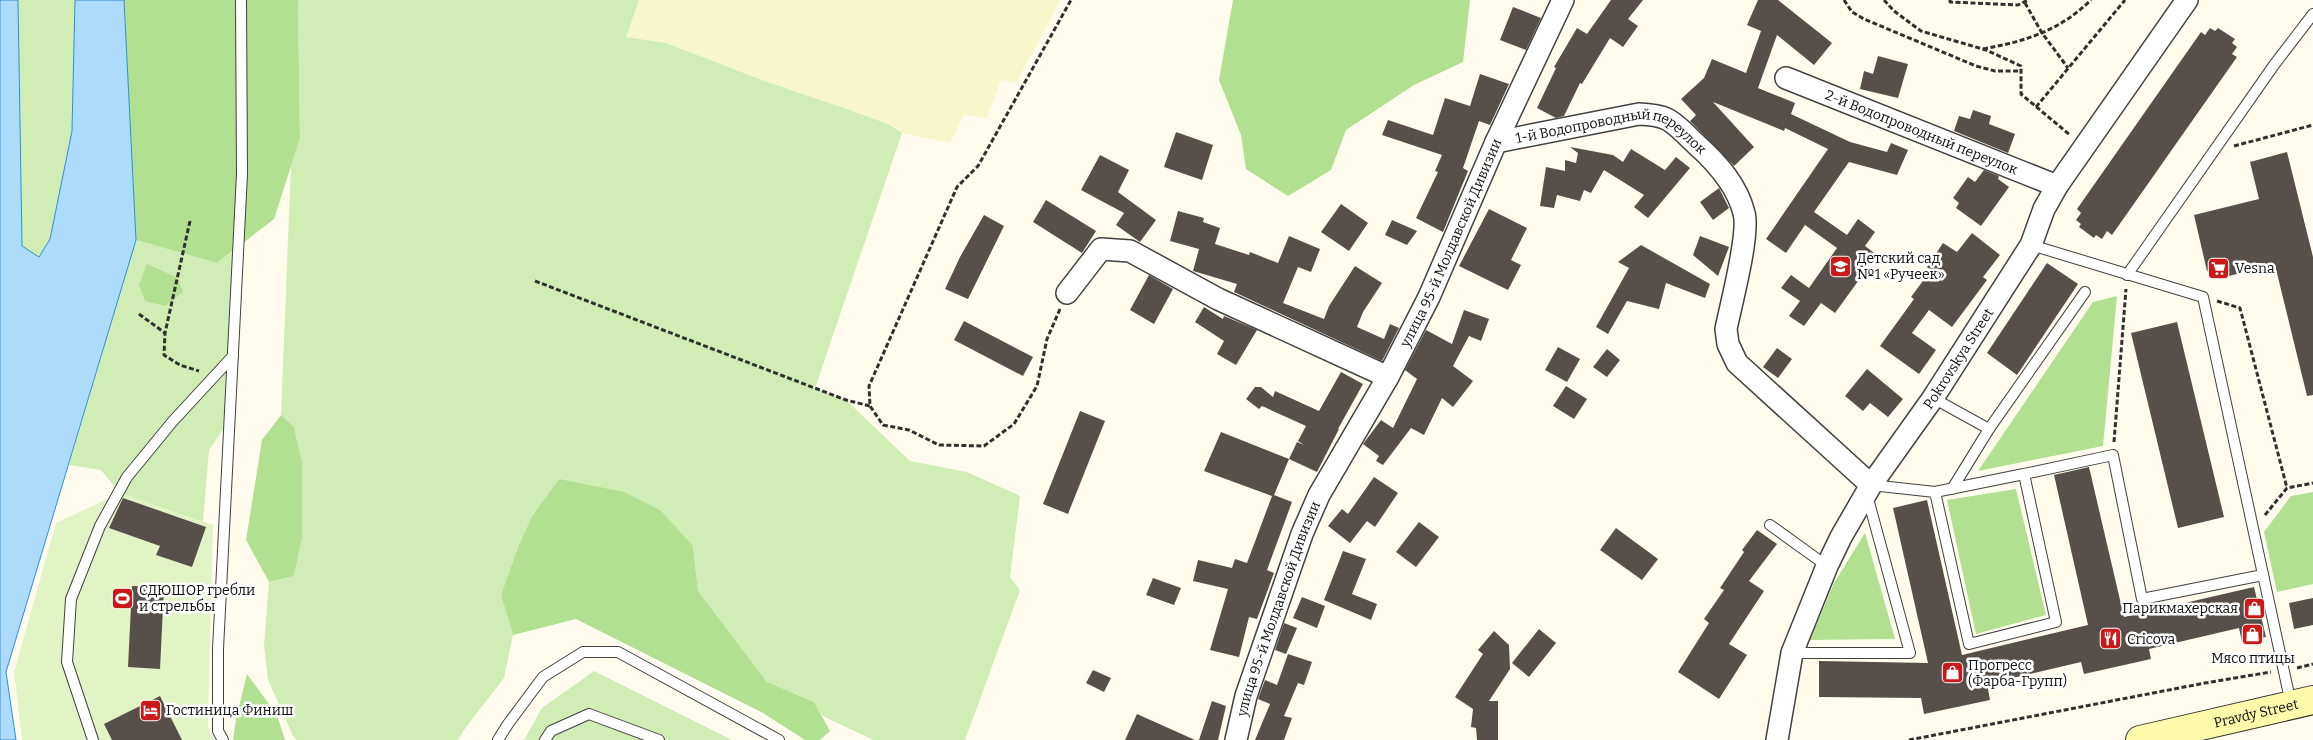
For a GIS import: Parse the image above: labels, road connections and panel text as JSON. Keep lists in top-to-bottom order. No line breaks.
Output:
{"streets":{"main road":["Pravdy Street"],"street":["2-й Водопроводный переулок","1-й Водопроводный переулок","улица 95-й Молдавской Дивизии","Pokrovskya Street"]},"crossings":[["2-й Водопроводный переулок","Pokrovskya Street"],["1-й Водопроводный переулок","улица 95-й Молдавской Дивизии"],["1-й Водопроводный переулок","Pokrovskya Street"]],"places":{"school or university":["Детский сад №1 «Ручеек»"],"supermarket":["Vesna"],"sports":["СДЮШОР гребли и стрельбы"],"shop":["Парикмахерская","Мясо птицы","Прогресс (Фарба-Групп)"],"restaurant":["Cricova"],"hotel":["Гостиница Финиш"]}}
